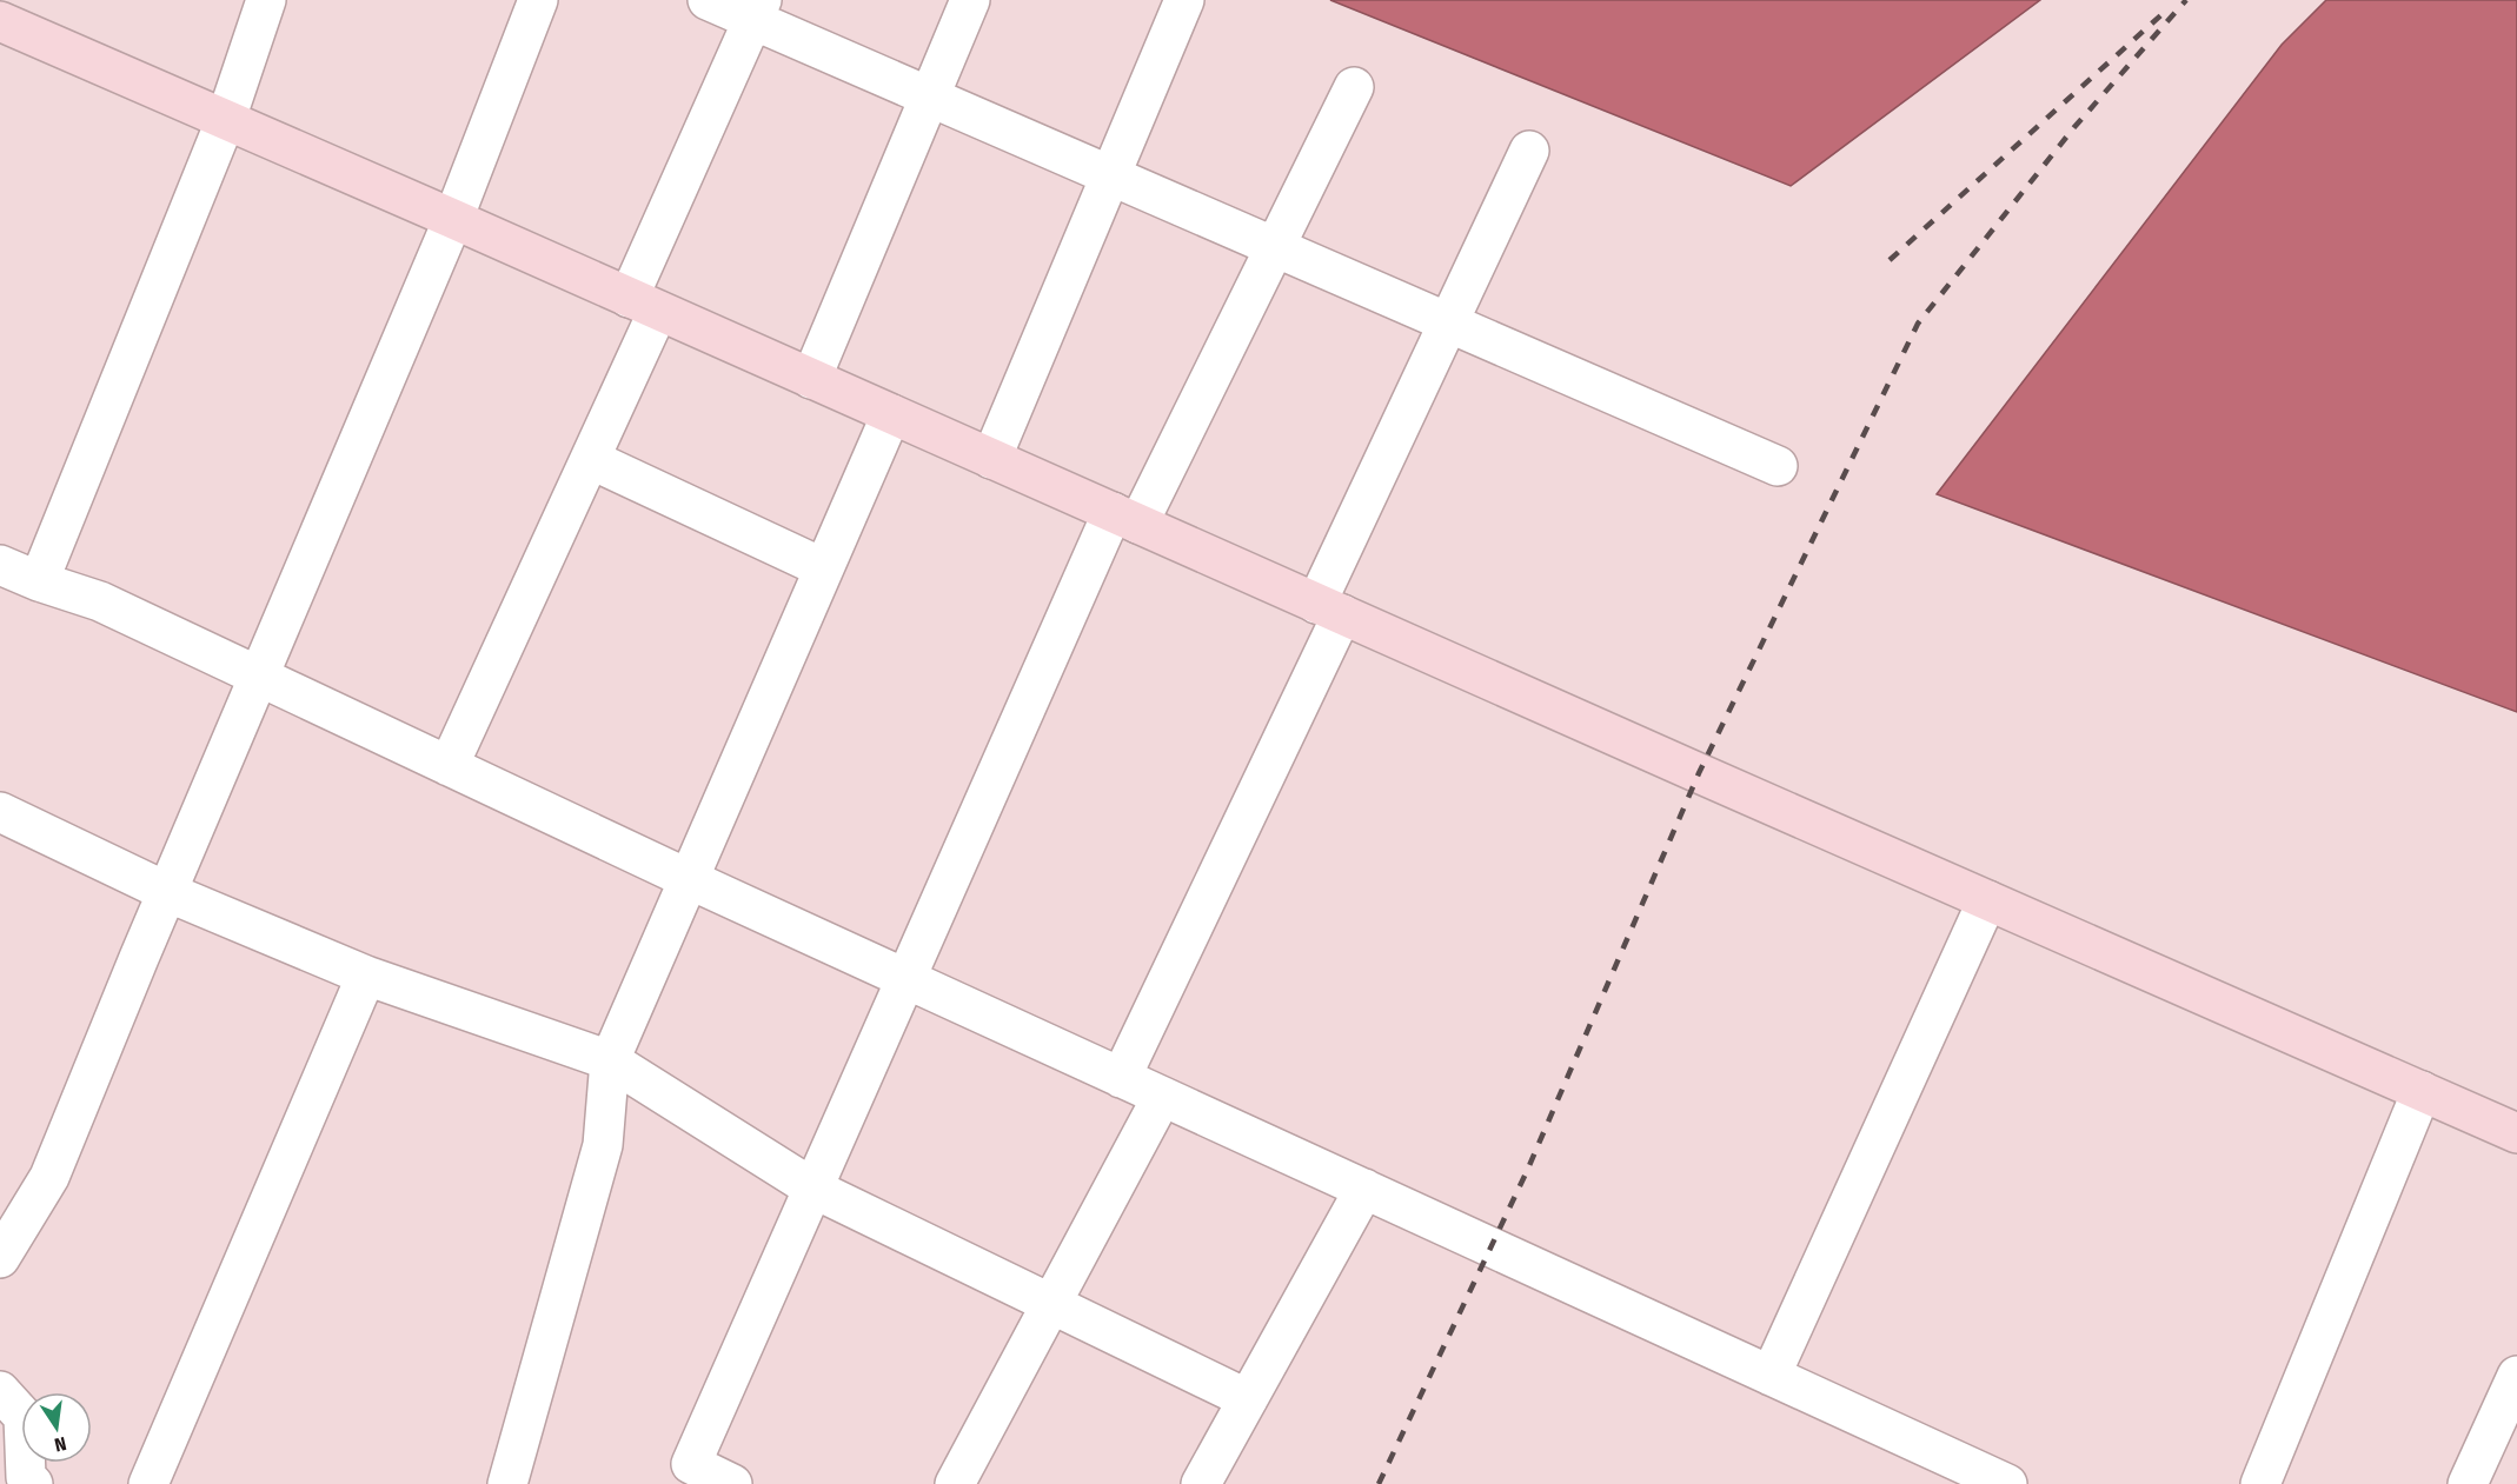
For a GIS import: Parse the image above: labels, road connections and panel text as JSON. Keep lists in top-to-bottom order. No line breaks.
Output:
{"north":"bottom"}
